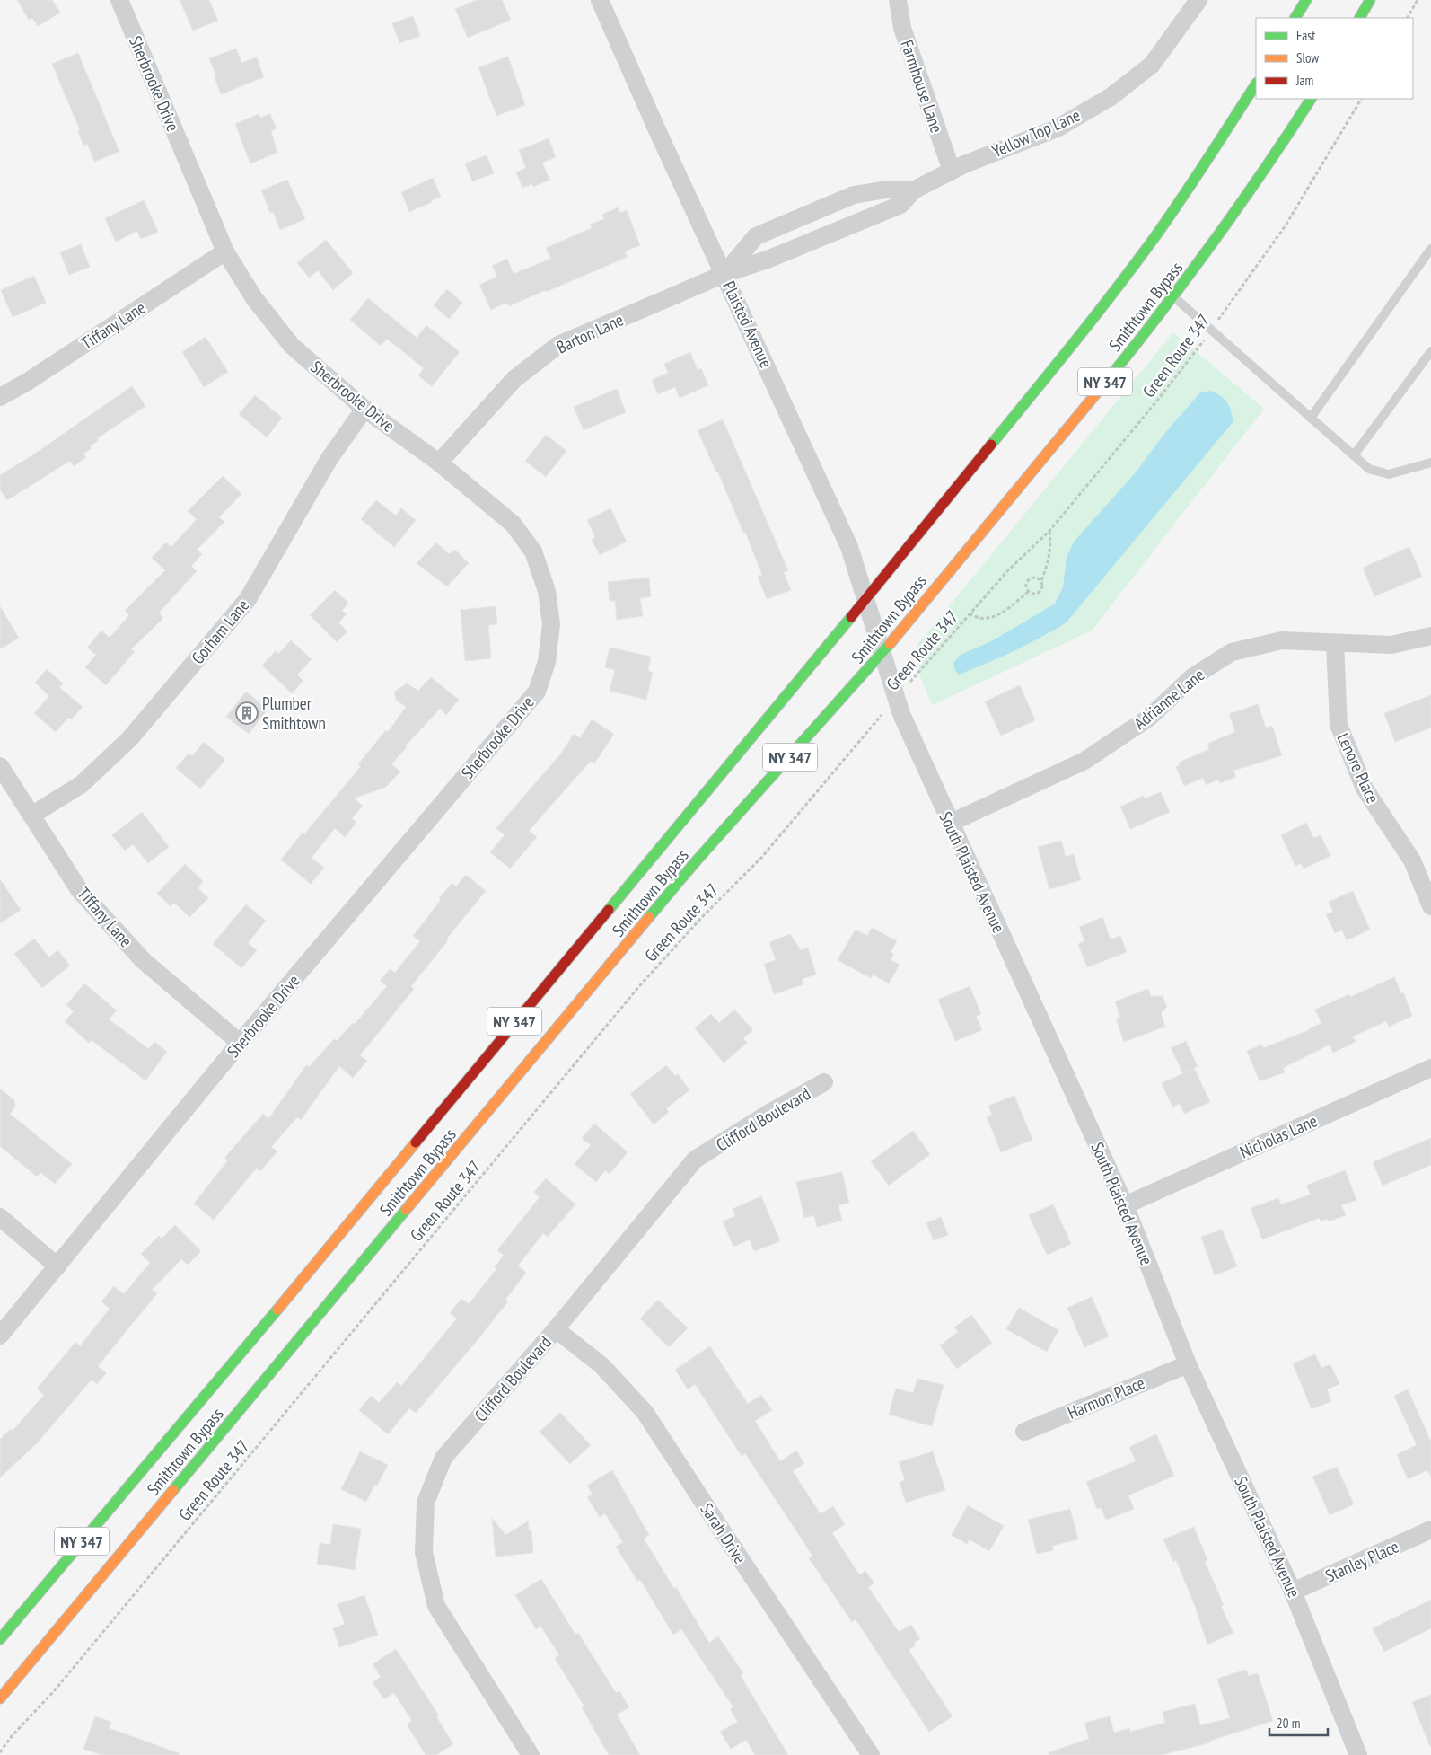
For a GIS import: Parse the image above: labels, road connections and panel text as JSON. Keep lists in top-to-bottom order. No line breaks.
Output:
{"streets":{"highway":["Smithtown Bypass","NY 347"],"street":["Sherbrooke Drive","Farmhouse Lane","Yellow Top Lane","Plaisted Avenue","Tiffany Lane","Barton Lane","Gorham Lane","Adrianne Lane","Lenore Place","South Plaisted Avenue","Clifford Boulevard","Nicholas Lane","Harmon Place","Sarah Drive","Stanley Place"],"path":["Green Route 347"]},"crossings":[["Sherbrooke Drive","Tiffany Lane"],["Sherbrooke Drive","Barton Lane"],["Sherbrooke Drive","Gorham Lane"],["Farmhouse Lane","Yellow Top Lane"],["Yellow Top Lane","Plaisted Avenue"],["Yellow Top Lane","Barton Lane"],["Smithtown Bypass","Plaisted Avenue"],["Smithtown Bypass","South Plaisted Avenue"],["Plaisted Avenue","Barton Lane"],["Plaisted Avenue","South Plaisted Avenue"],["Tiffany Lane","Gorham Lane"],["Green Route 347","South Plaisted Avenue"],["Adrianne Lane","Lenore Place"],["Adrianne Lane","South Plaisted Avenue"],["South Plaisted Avenue","Nicholas Lane"],["South Plaisted Avenue","Harmon Place"],["South Plaisted Avenue","Stanley Place"],["Clifford Boulevard","Sarah Drive"]],"places":{"building":["Plumber Smithtown"]},"legend":["Fast","Slow","Jam"],"scale_bar":"20 m"}
